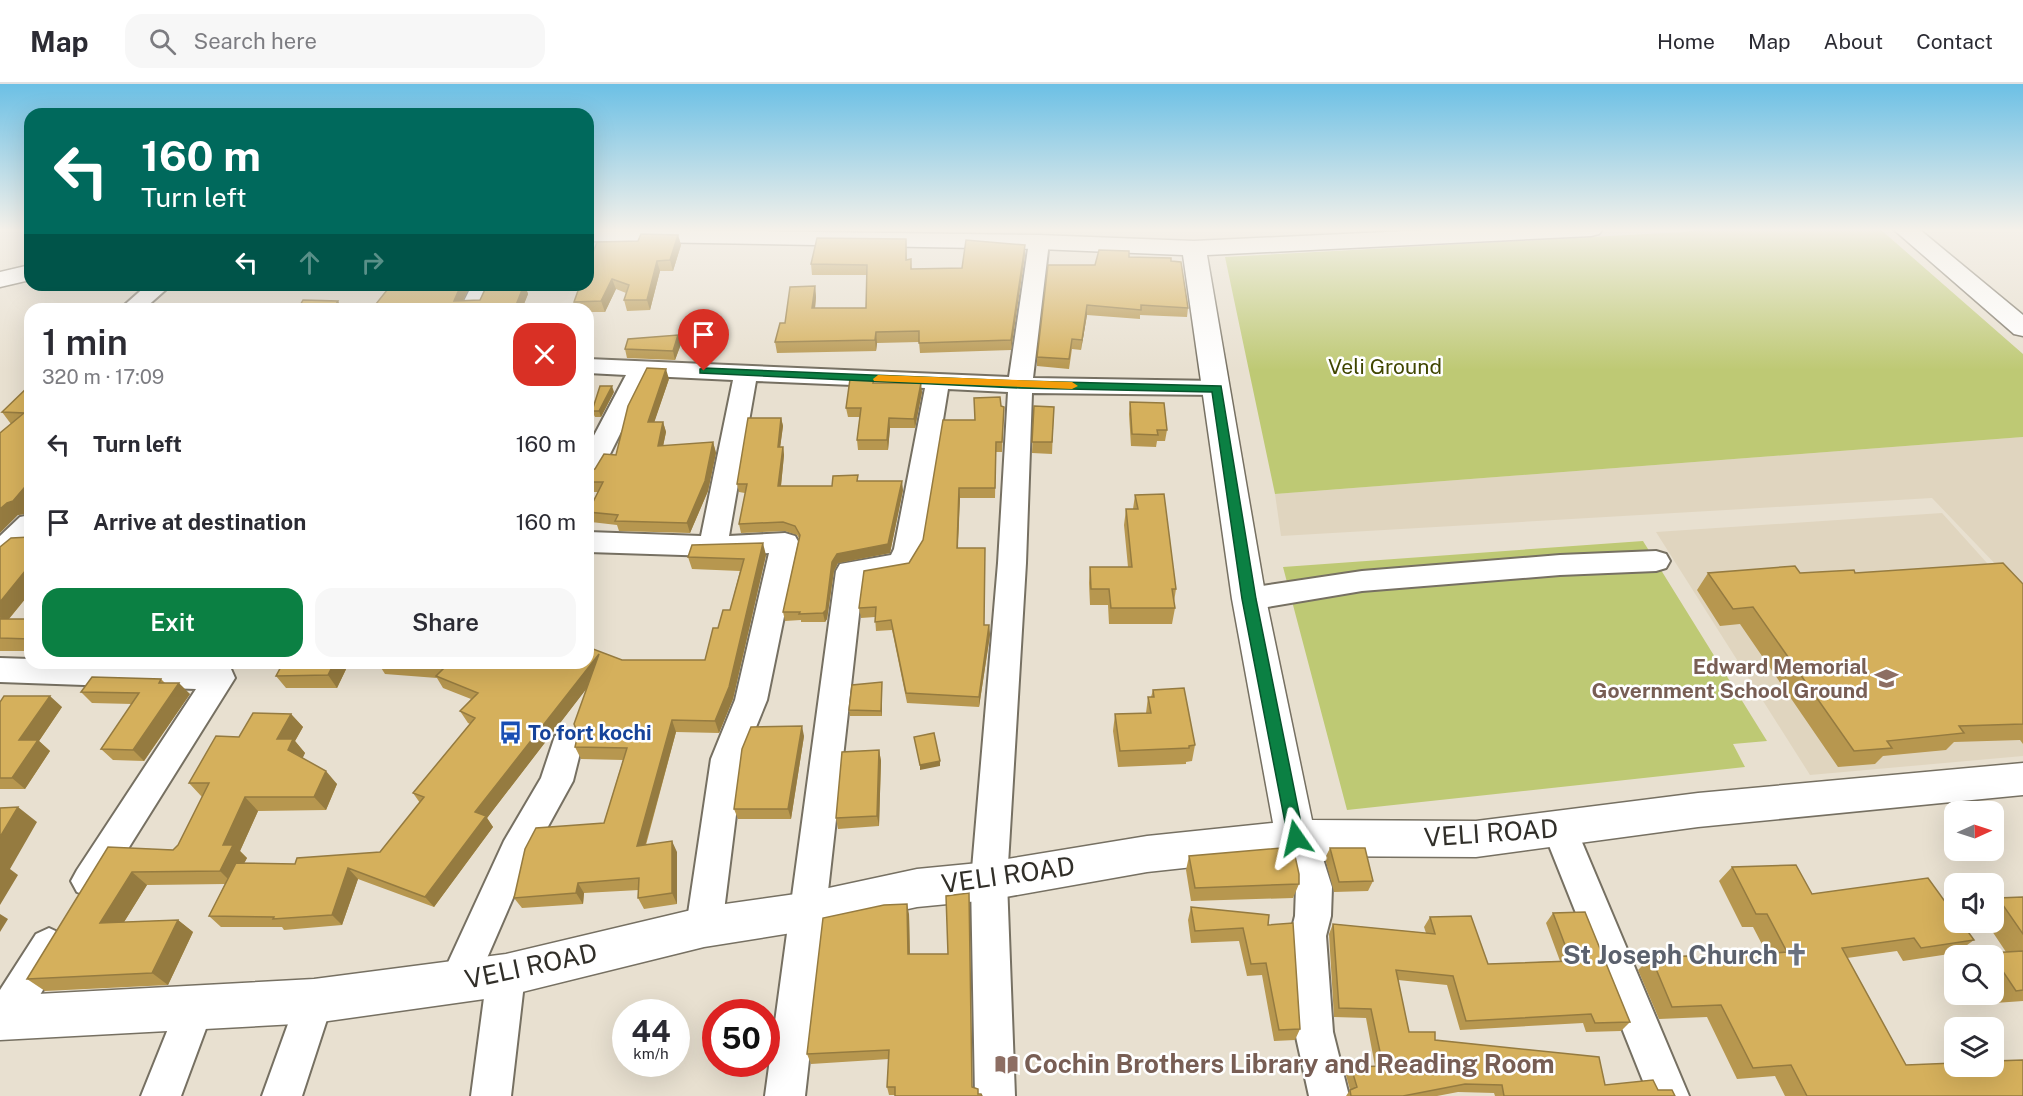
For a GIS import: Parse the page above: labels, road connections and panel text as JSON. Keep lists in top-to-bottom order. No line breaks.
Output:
{"streets":{"main road":["VELI ROAD"]},"parks":["Veli Ground"],"places":{"school or university":["Edward Memorial Government School Ground"],"bus stop":["To fort kochi"],"church":["St Joseph Church"],"library":["Cochin Brothers Library and Reading Room"]},"north":"right","page":{"header":"Map","search":"Search here","nav":["Home","Map","About","Contact"],"turn":["160 m","Turn left"],"heading":["1 min","320 m · 17:09"],"list":[{"name":"Turn left","value":"160 m"},{"name":"Arrive at destination","value":"160 m"}],"buttons":["Exit","Share"],"speed":"44 km/h","limit":"50"}}
